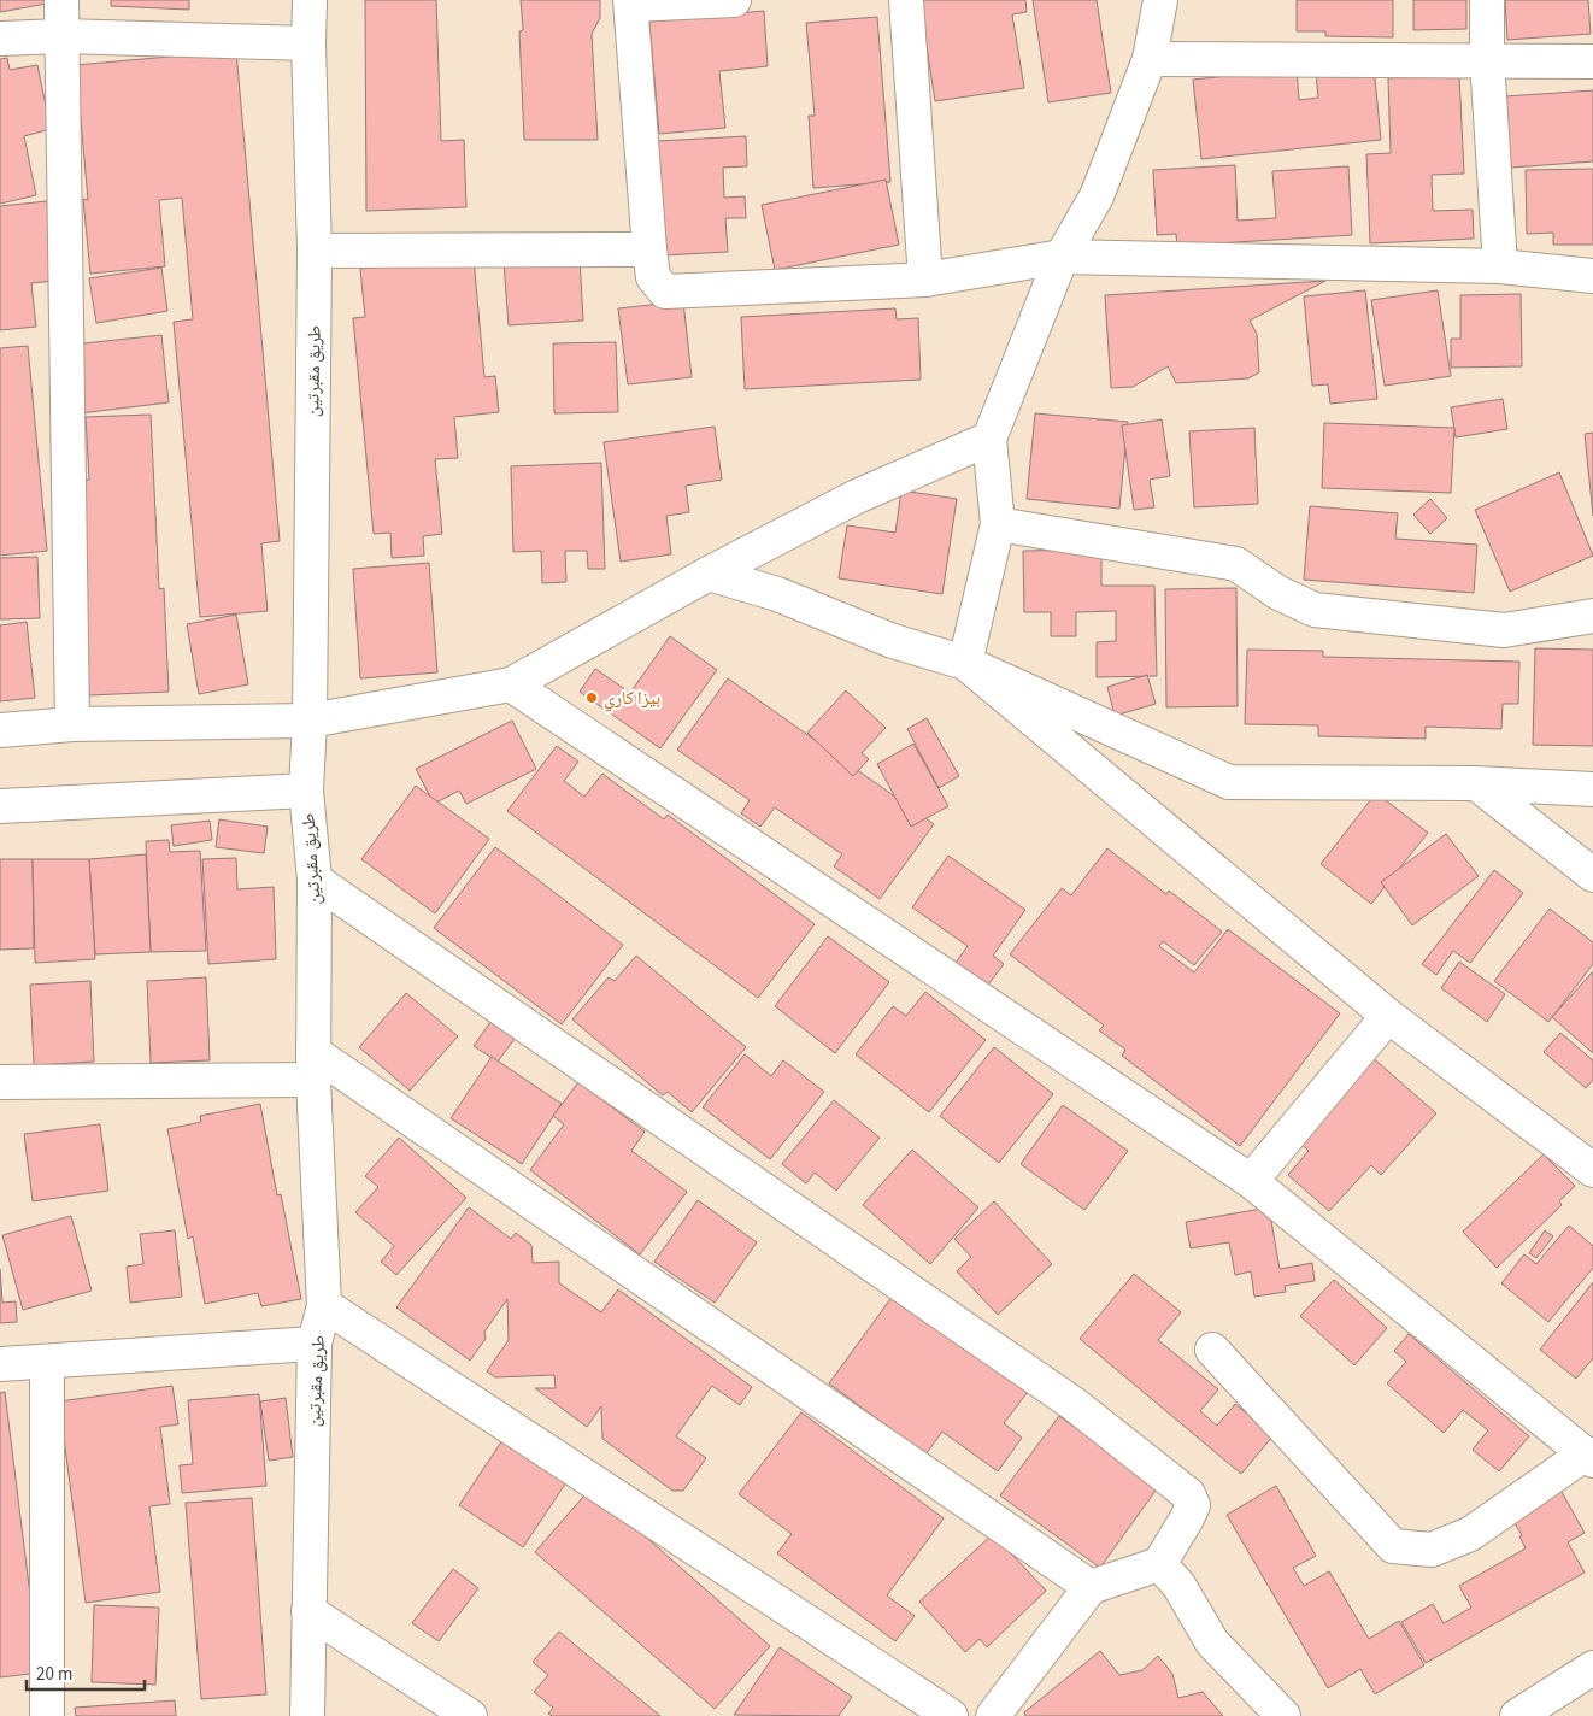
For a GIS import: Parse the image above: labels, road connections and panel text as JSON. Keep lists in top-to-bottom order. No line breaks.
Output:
{"streets":{"street":["طريق مقبرتين"]},"places":["بيزا كاري"],"scale_bar":"20 m"}
